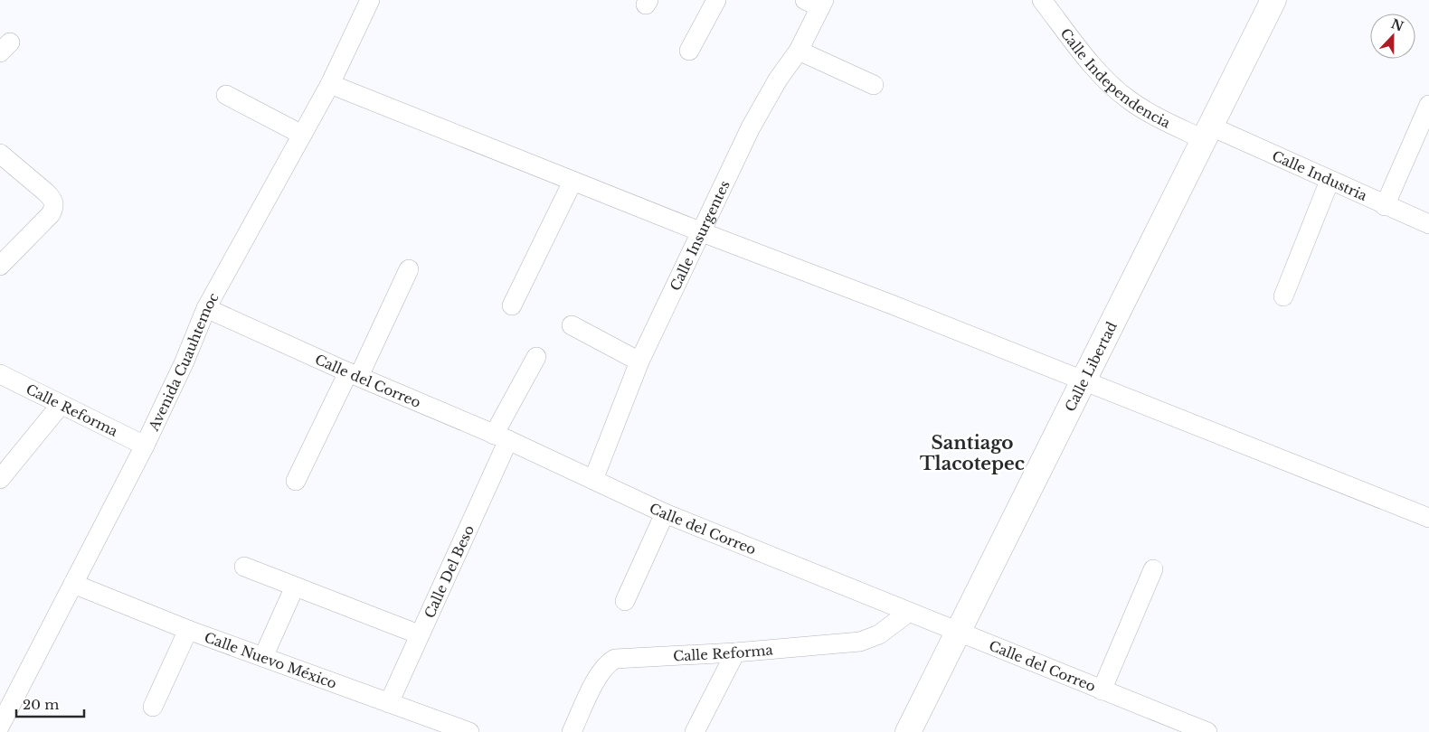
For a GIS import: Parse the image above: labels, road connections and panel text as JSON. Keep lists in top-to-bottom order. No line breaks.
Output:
{"streets":{"main road":["Calle Libertad"],"street":["Calle Independencia","Calle Industria","Calle Insurgentes","Avenida Cuauhtemoc","Calle del Correo","Calle Reforma","Calle Del Beso","Calle Nuevo México"]},"crossings":[["Calle Independencia","Calle Industria"],["Calle Independencia","Calle Libertad"],["Calle Industria","Calle Libertad"],["Calle Insurgentes","Calle del Correo"],["Avenida Cuauhtemoc","Calle del Correo"],["Avenida Cuauhtemoc","Calle Reforma"],["Avenida Cuauhtemoc","Calle Nuevo México"],["Calle Libertad","Calle del Correo"],["Calle del Correo","Calle Reforma"],["Calle del Correo","Calle Del Beso"],["Calle Del Beso","Calle Nuevo México"]],"districts":["Santiago Tlacotepec"],"scale_bar":"20 m","north":"top"}
